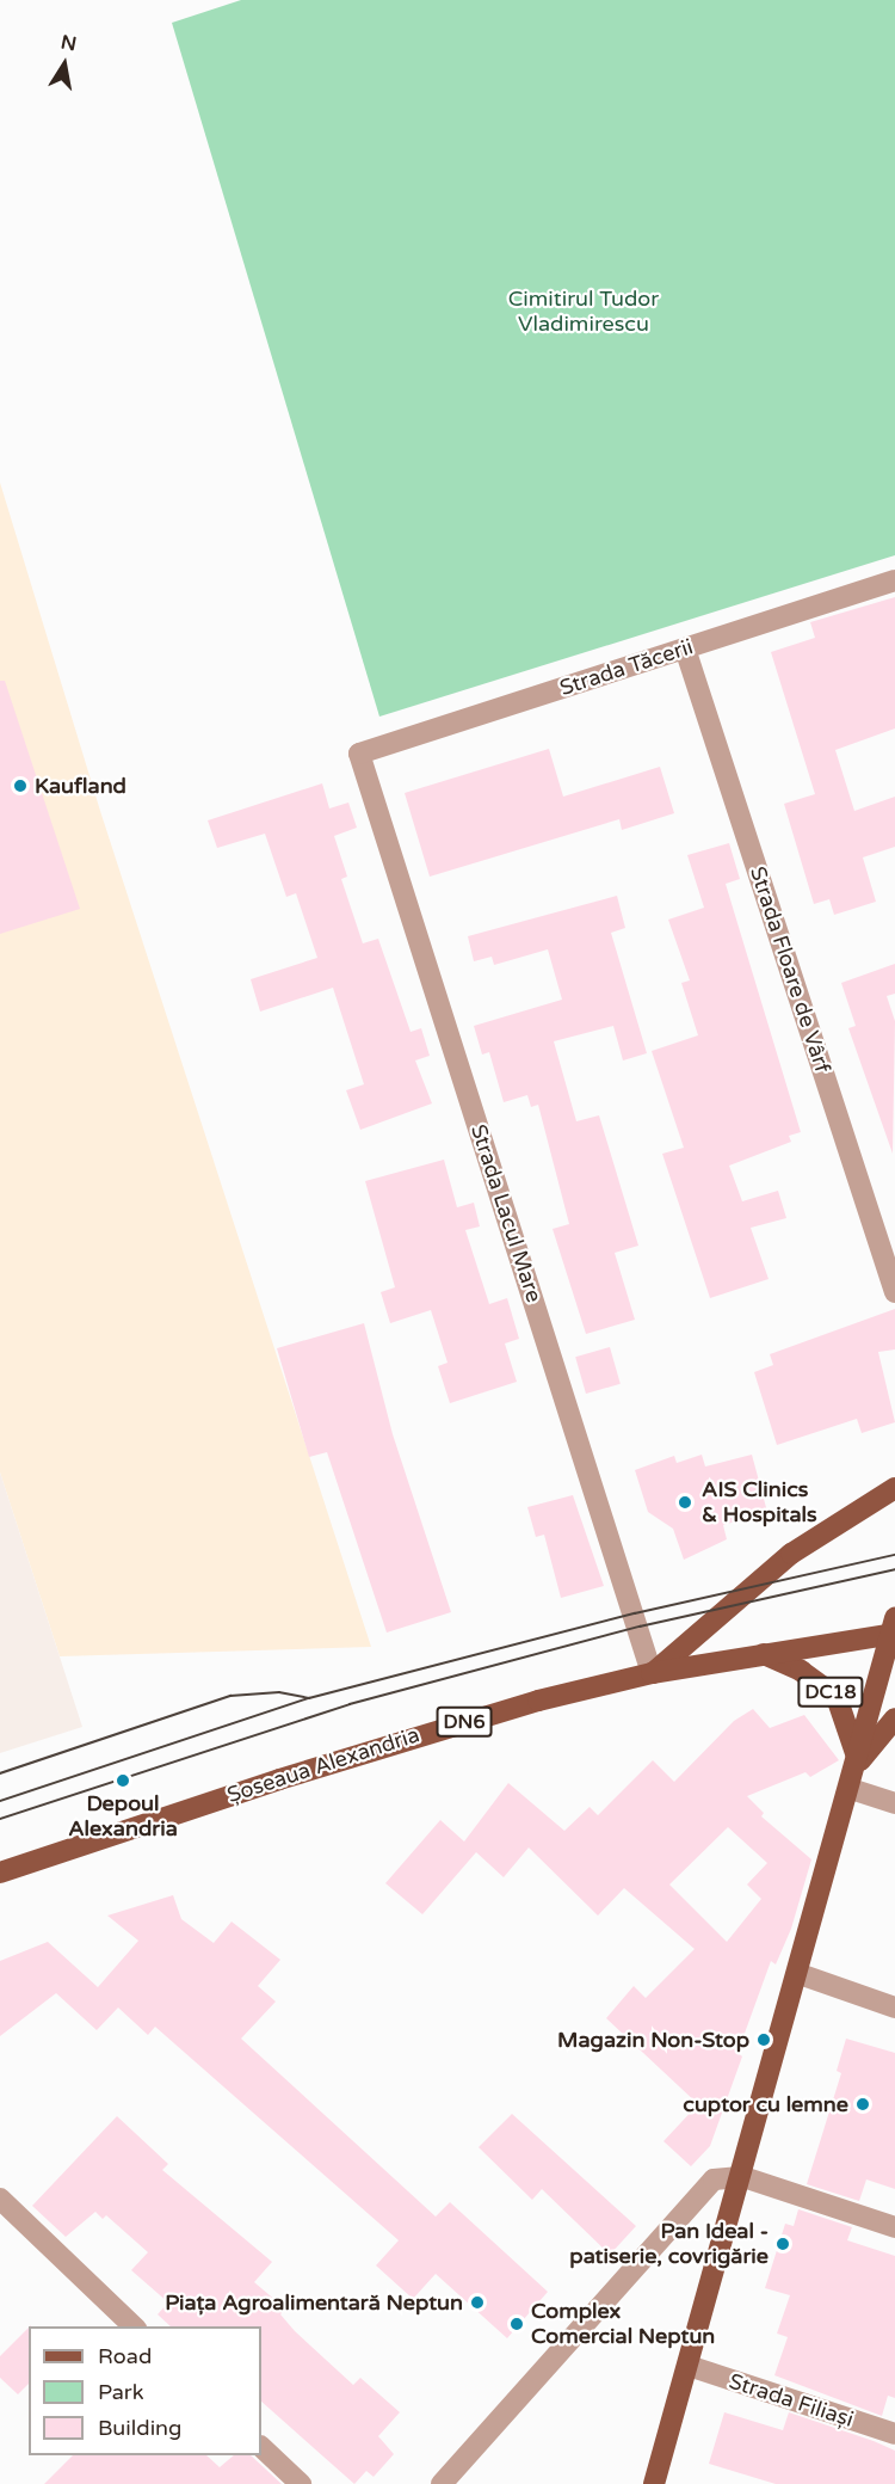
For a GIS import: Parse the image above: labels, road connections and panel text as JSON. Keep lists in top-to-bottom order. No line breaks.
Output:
{"streets":{"main road":["DC18","DN6","Șoseaua Alexandria"],"street":["Strada Tăcerii","Strada Floare de Vârf","Strada Lacul Mare","Strada Filiași"]},"crossings":[["Strada Tăcerii","Strada Floare de Vârf"],["Strada Tăcerii","Strada Lacul Mare"],["Strada Lacul Mare","Șoseaua Alexandria"],["DC18","Șoseaua Alexandria"],["DC18","Strada Filiași"]],"parks":["Cimitirul Tudor Vladimirescu"],"places":["Kaufland","AIS Clinics & Hospitals","Depoul Alexandria","Magazin Non-Stop","cuptor cu lemne","Pan Ideal - patiserie, covrigărie","Piața Agroalimentară Neptun","Complex Comercial Neptun"],"legend":["Road","Park","Building"],"north":"top"}
